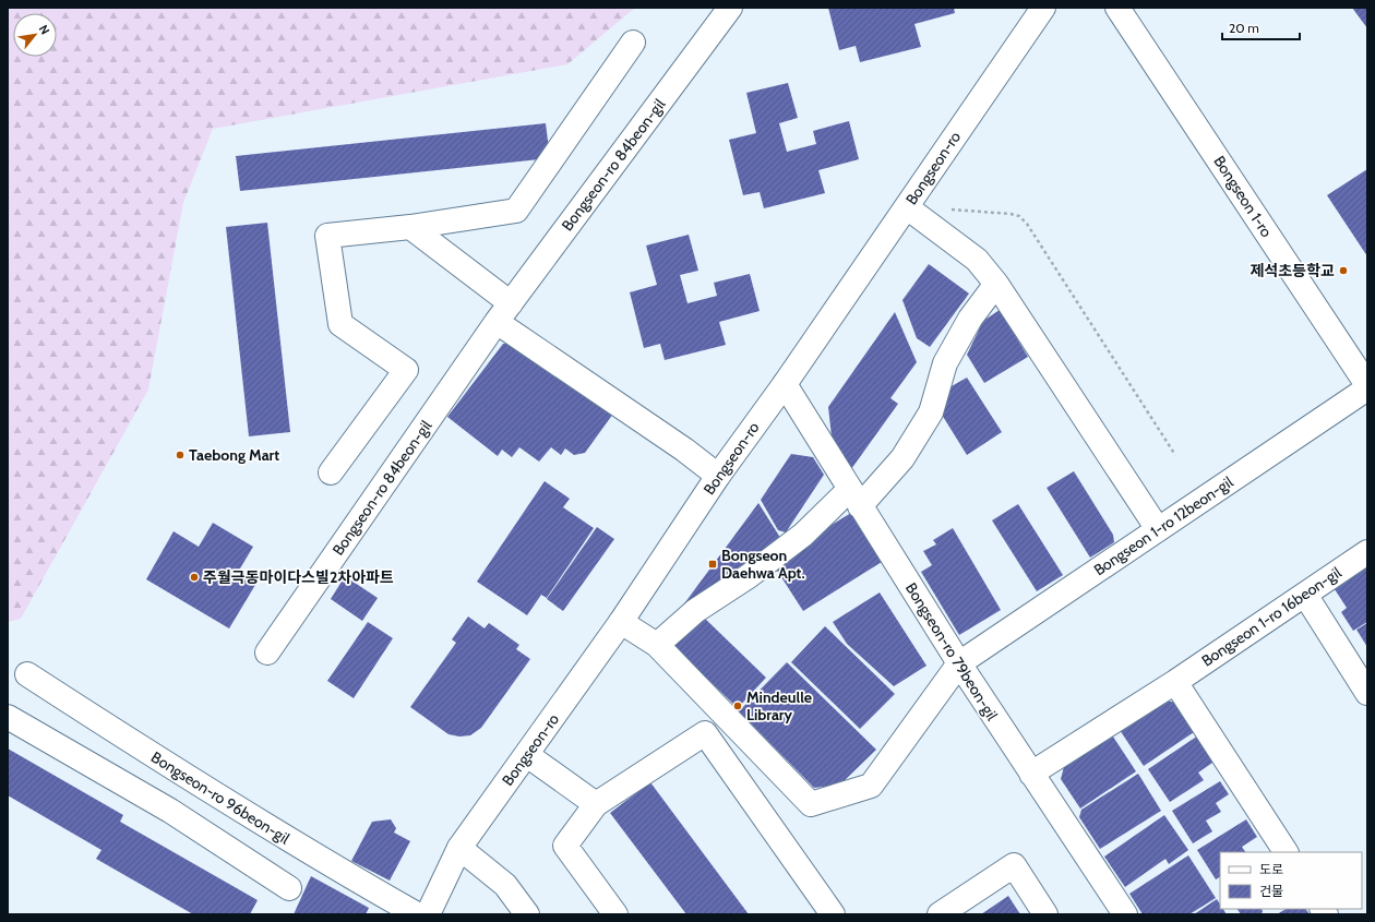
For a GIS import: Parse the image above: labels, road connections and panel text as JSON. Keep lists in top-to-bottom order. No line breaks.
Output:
{"streets":{"street":["Bongseon-ro 84beon-gil","Bongseon-ro","Bongseon 1-ro","Bongseon 1-ro 12beon-gil","Bongseon 1-ro 16beon-gil","Bongseon-ro 79beon-gil","Bongseon-ro 96beon-gil"]},"crossings":[["Bongseon-ro","Bongseon-ro 79beon-gil"],["Bongseon 1-ro","Bongseon 1-ro 12beon-gil"],["Bongseon 1-ro 12beon-gil","Bongseon-ro 79beon-gil"],["Bongseon 1-ro 16beon-gil","Bongseon-ro 79beon-gil"]],"places":{"other":["제석초등학교","Taebong Mart","주월극동마이다스빌2차아파트","Mindeulle Library"],"transit":["Bongseon Daehwa Apt."]},"legend":["도로","건물"],"scale_bar":"20 m","north":"top right"}
